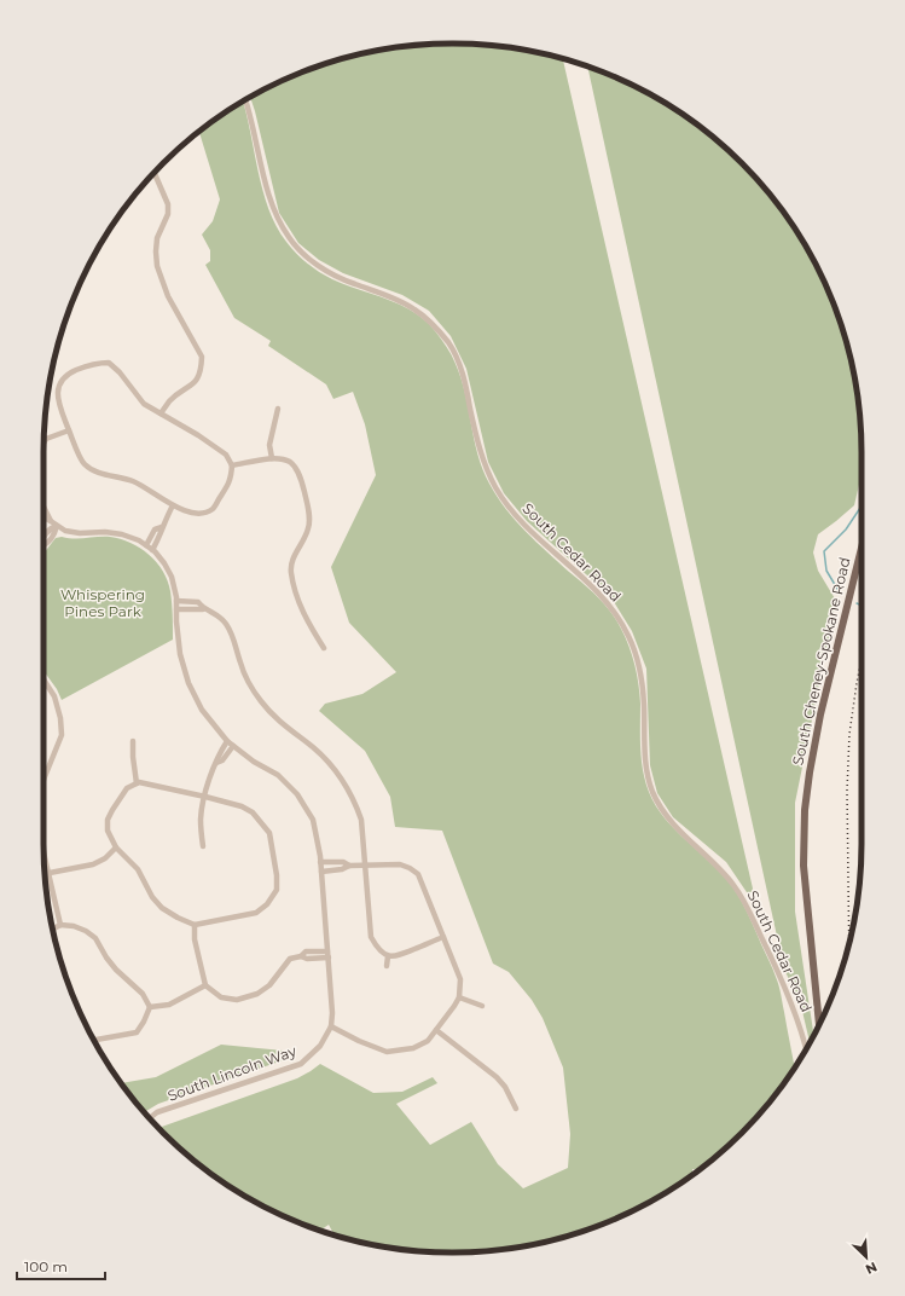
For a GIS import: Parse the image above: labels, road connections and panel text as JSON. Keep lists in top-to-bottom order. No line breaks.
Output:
{"streets":{"main road":["South Cheney-Spokane Road"],"street":["South Cedar Road","South Lincoln Way"]},"parks":["Whispering Pines Park"],"scale_bar":"100 m","north":"bottom right"}
